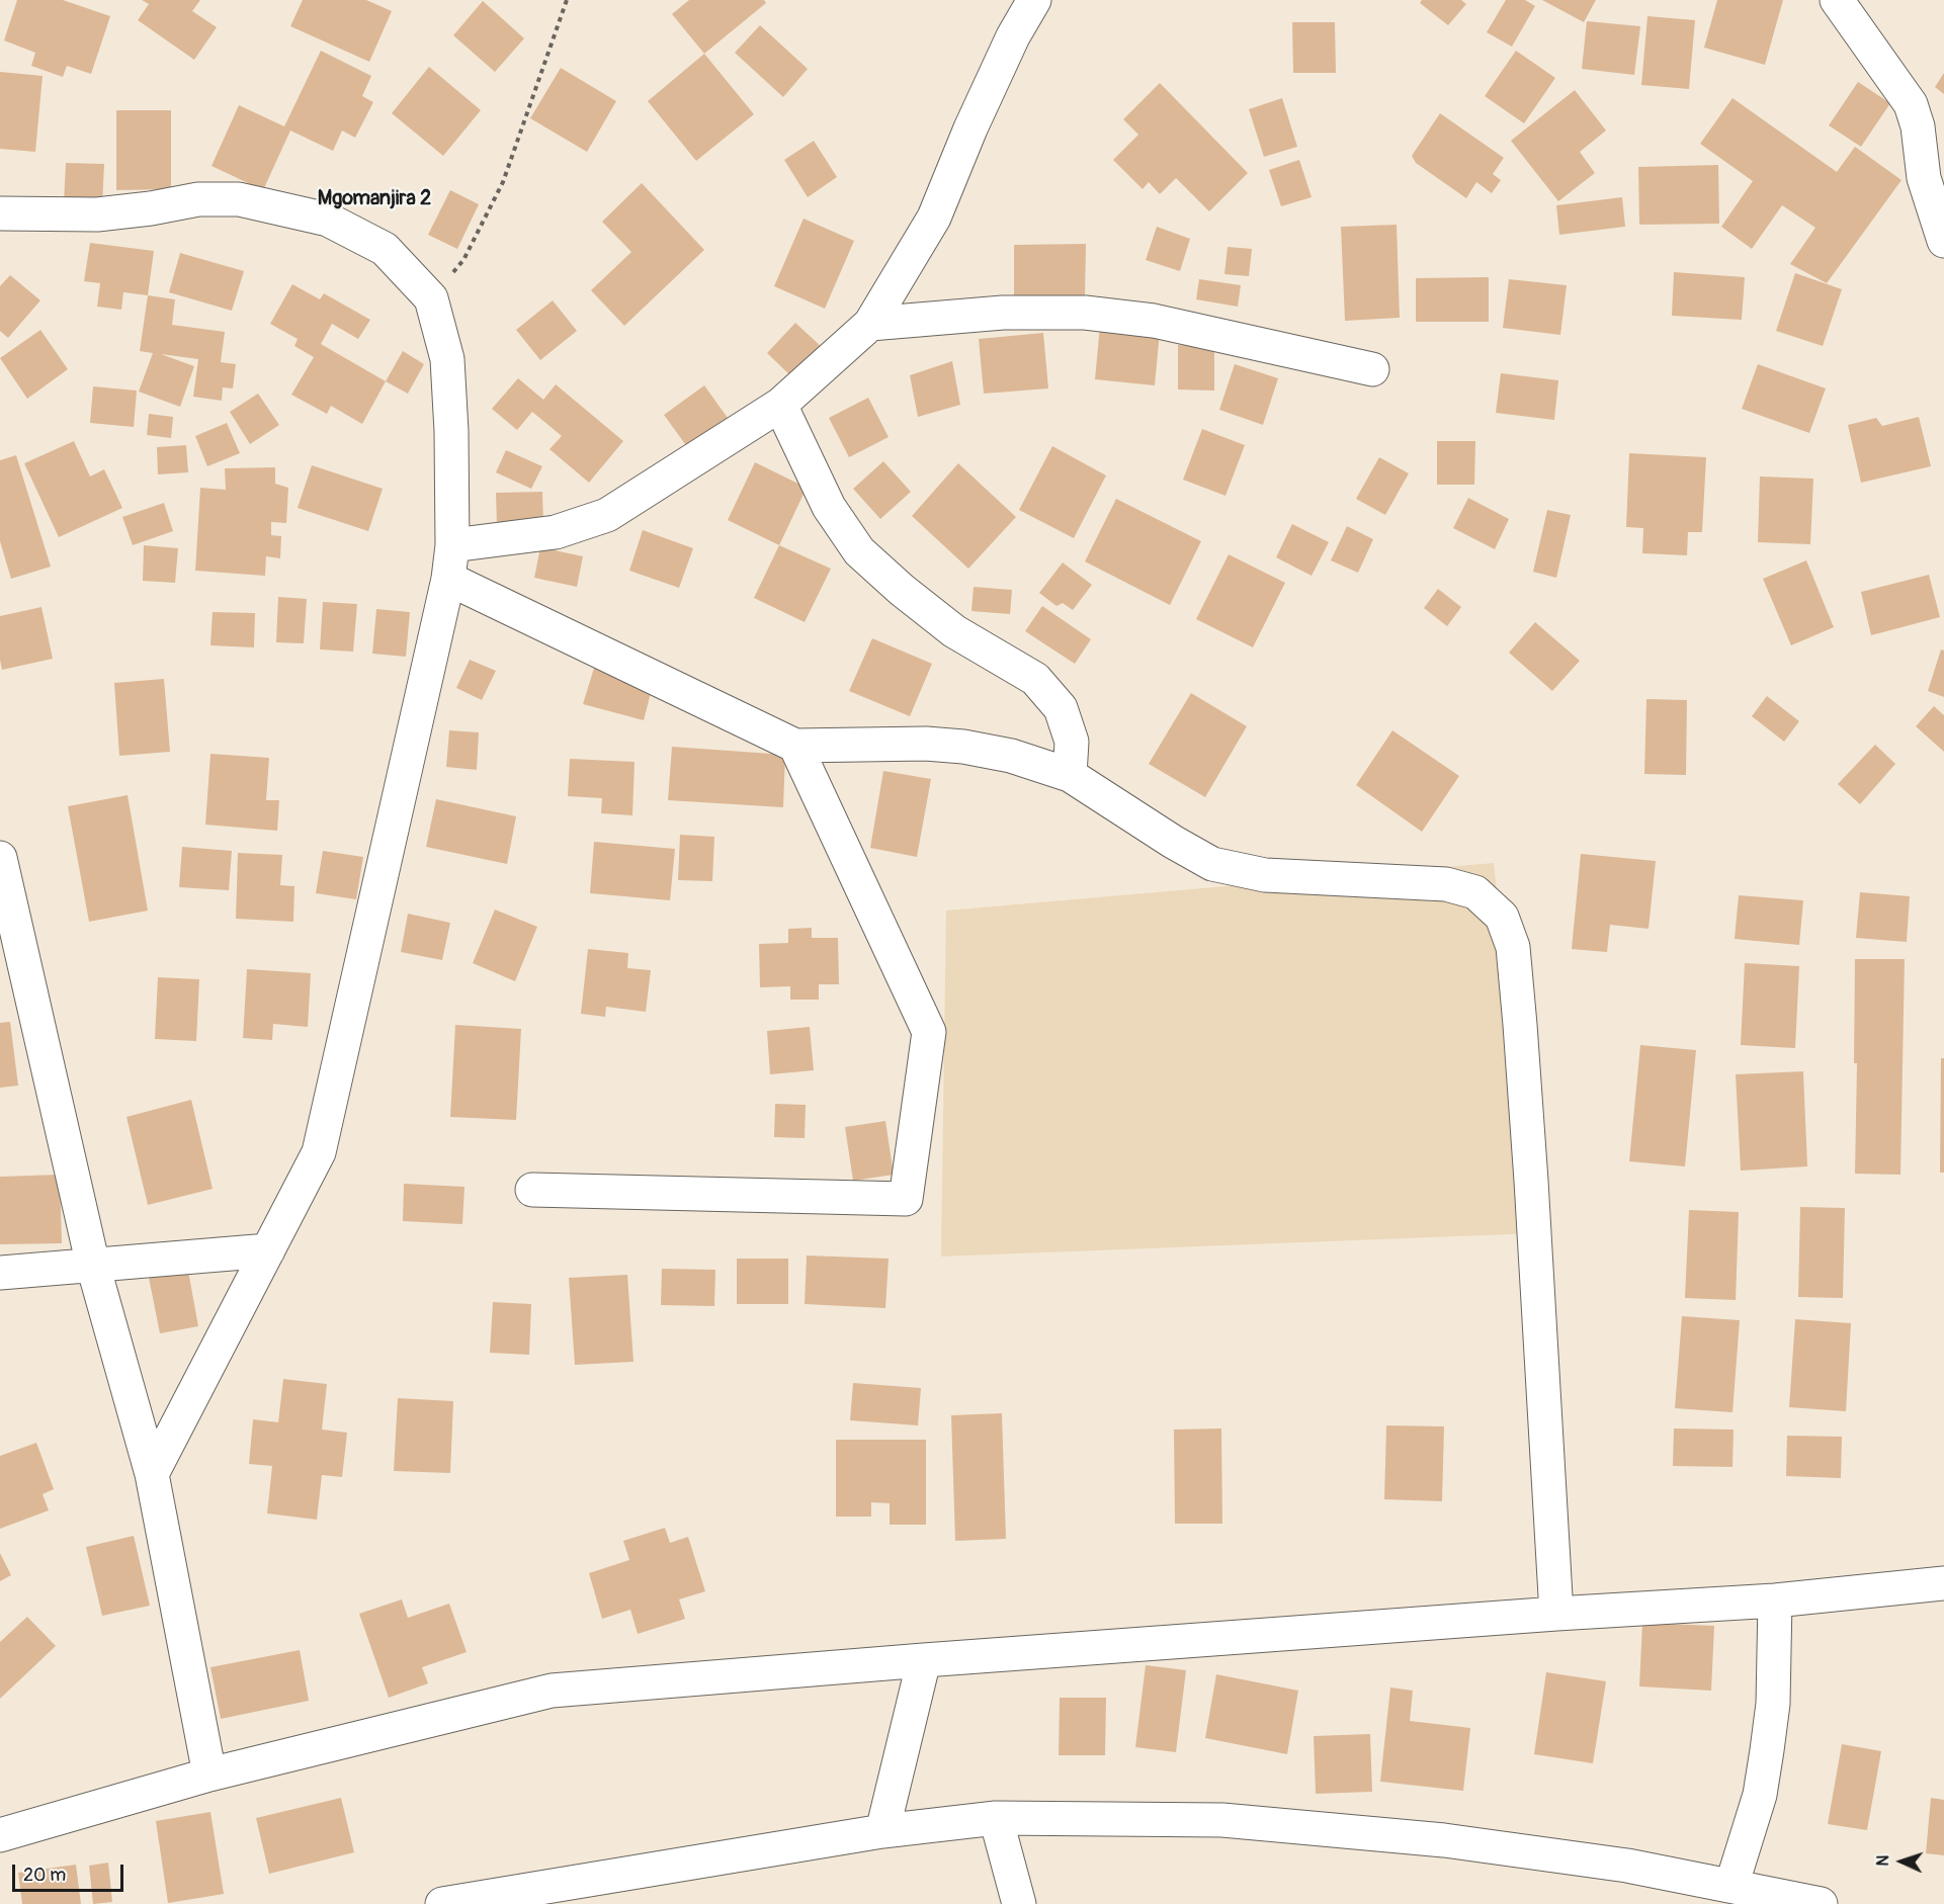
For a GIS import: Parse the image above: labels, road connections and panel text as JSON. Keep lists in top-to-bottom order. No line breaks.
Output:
{"districts":["Mgomanjira 2"],"scale_bar":"20 m","north":"left"}
